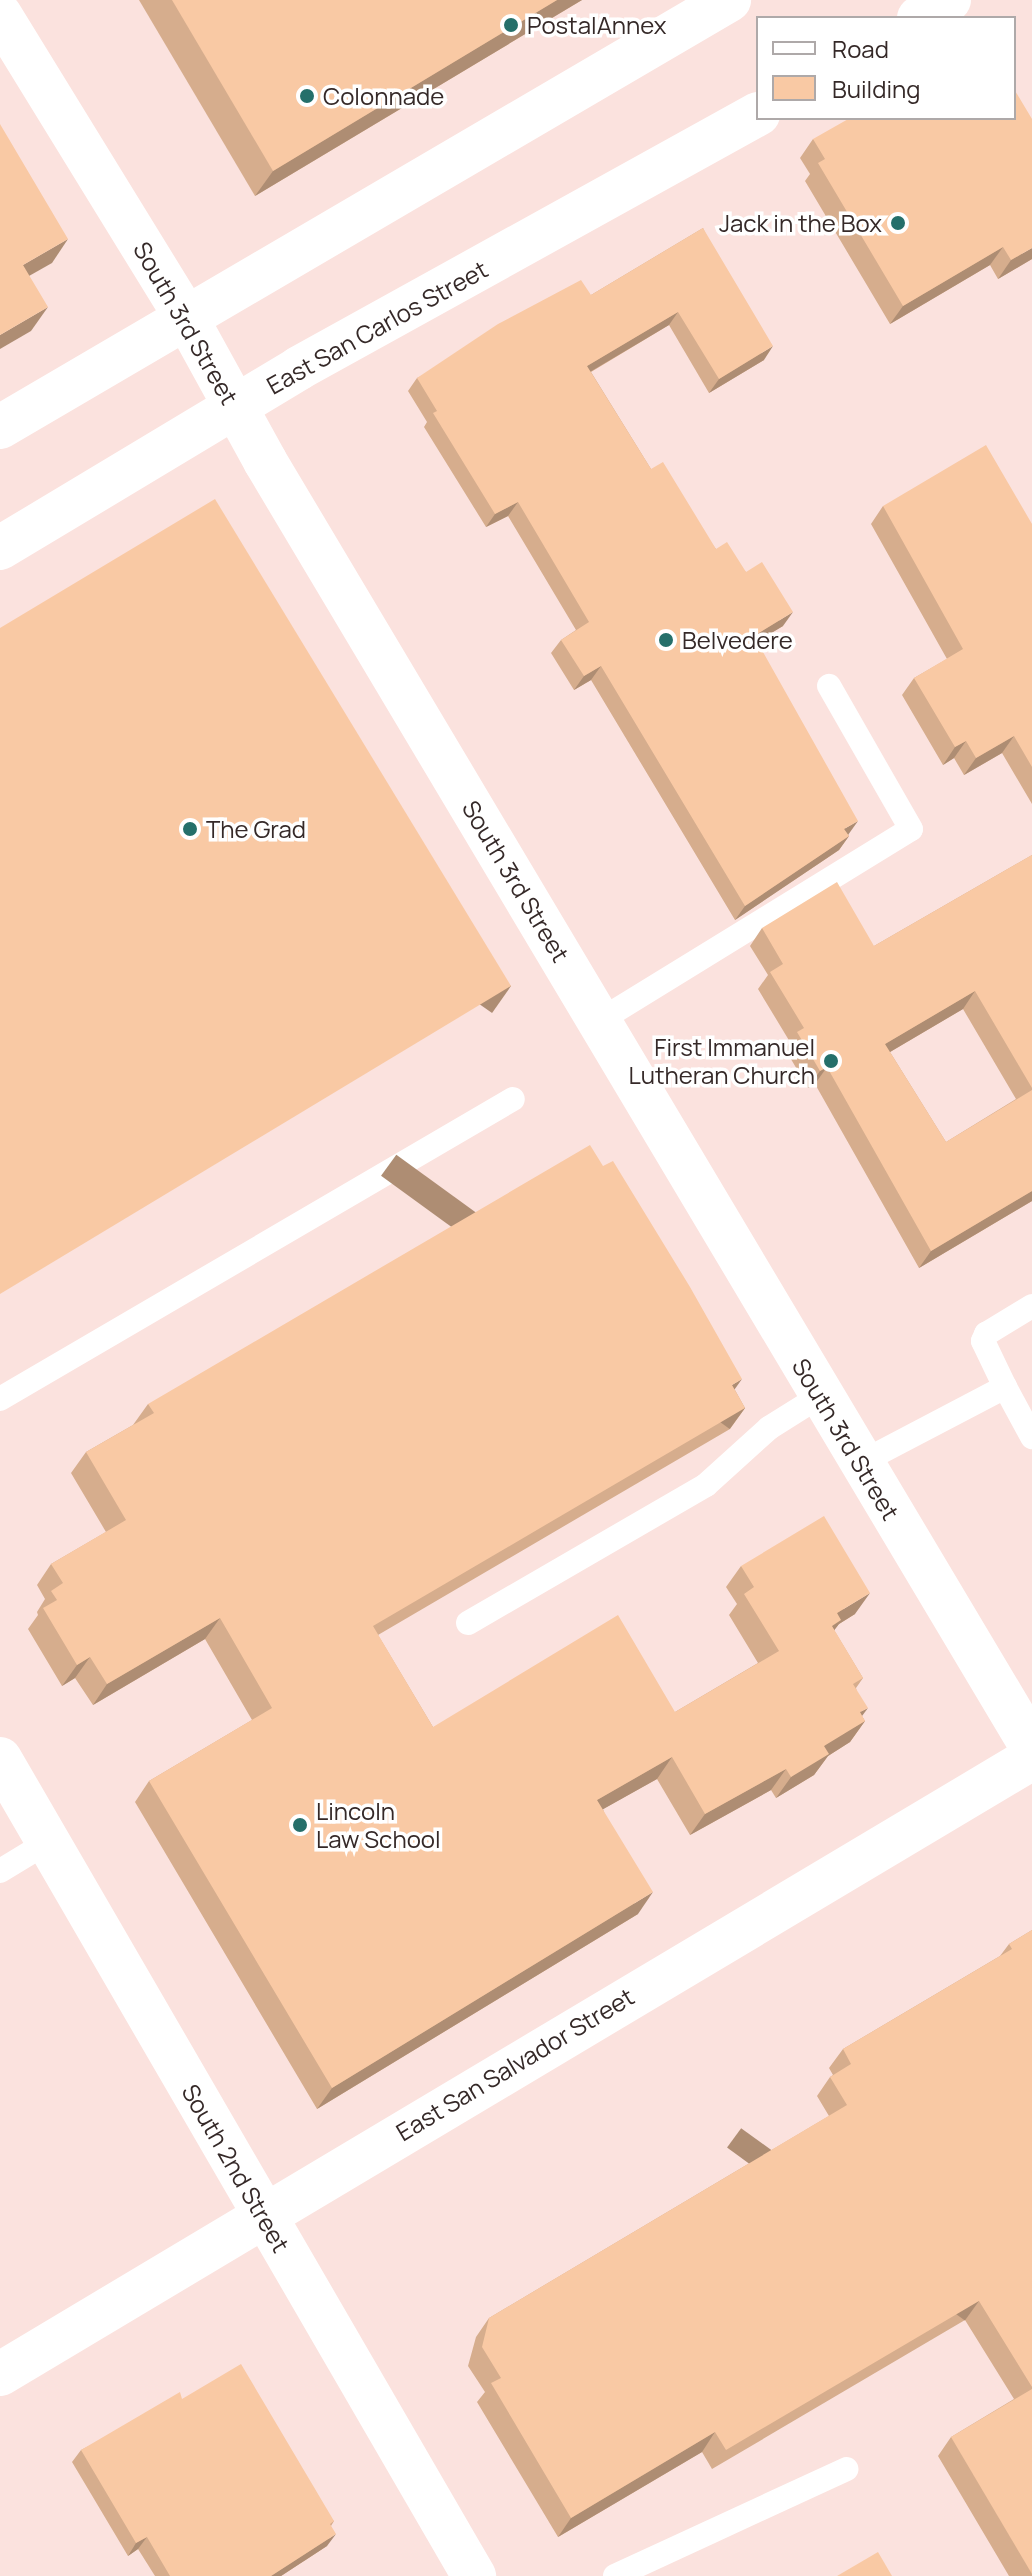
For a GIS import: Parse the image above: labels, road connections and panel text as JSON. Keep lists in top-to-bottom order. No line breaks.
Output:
{"streets":{"street":["South 3rd Street","East San Carlos Street","East San Salvador Street","South 2nd Street"]},"crossings":[["South 3rd Street","East San Carlos Street"],["East San Salvador Street","South 2nd Street"]],"places":["PostalAnnex","Colonnade","Jack in the Box","Belvedere","The Grad","First Immanuel Lutheran Church","Lincoln Law School"],"legend":["Road","Building"]}
